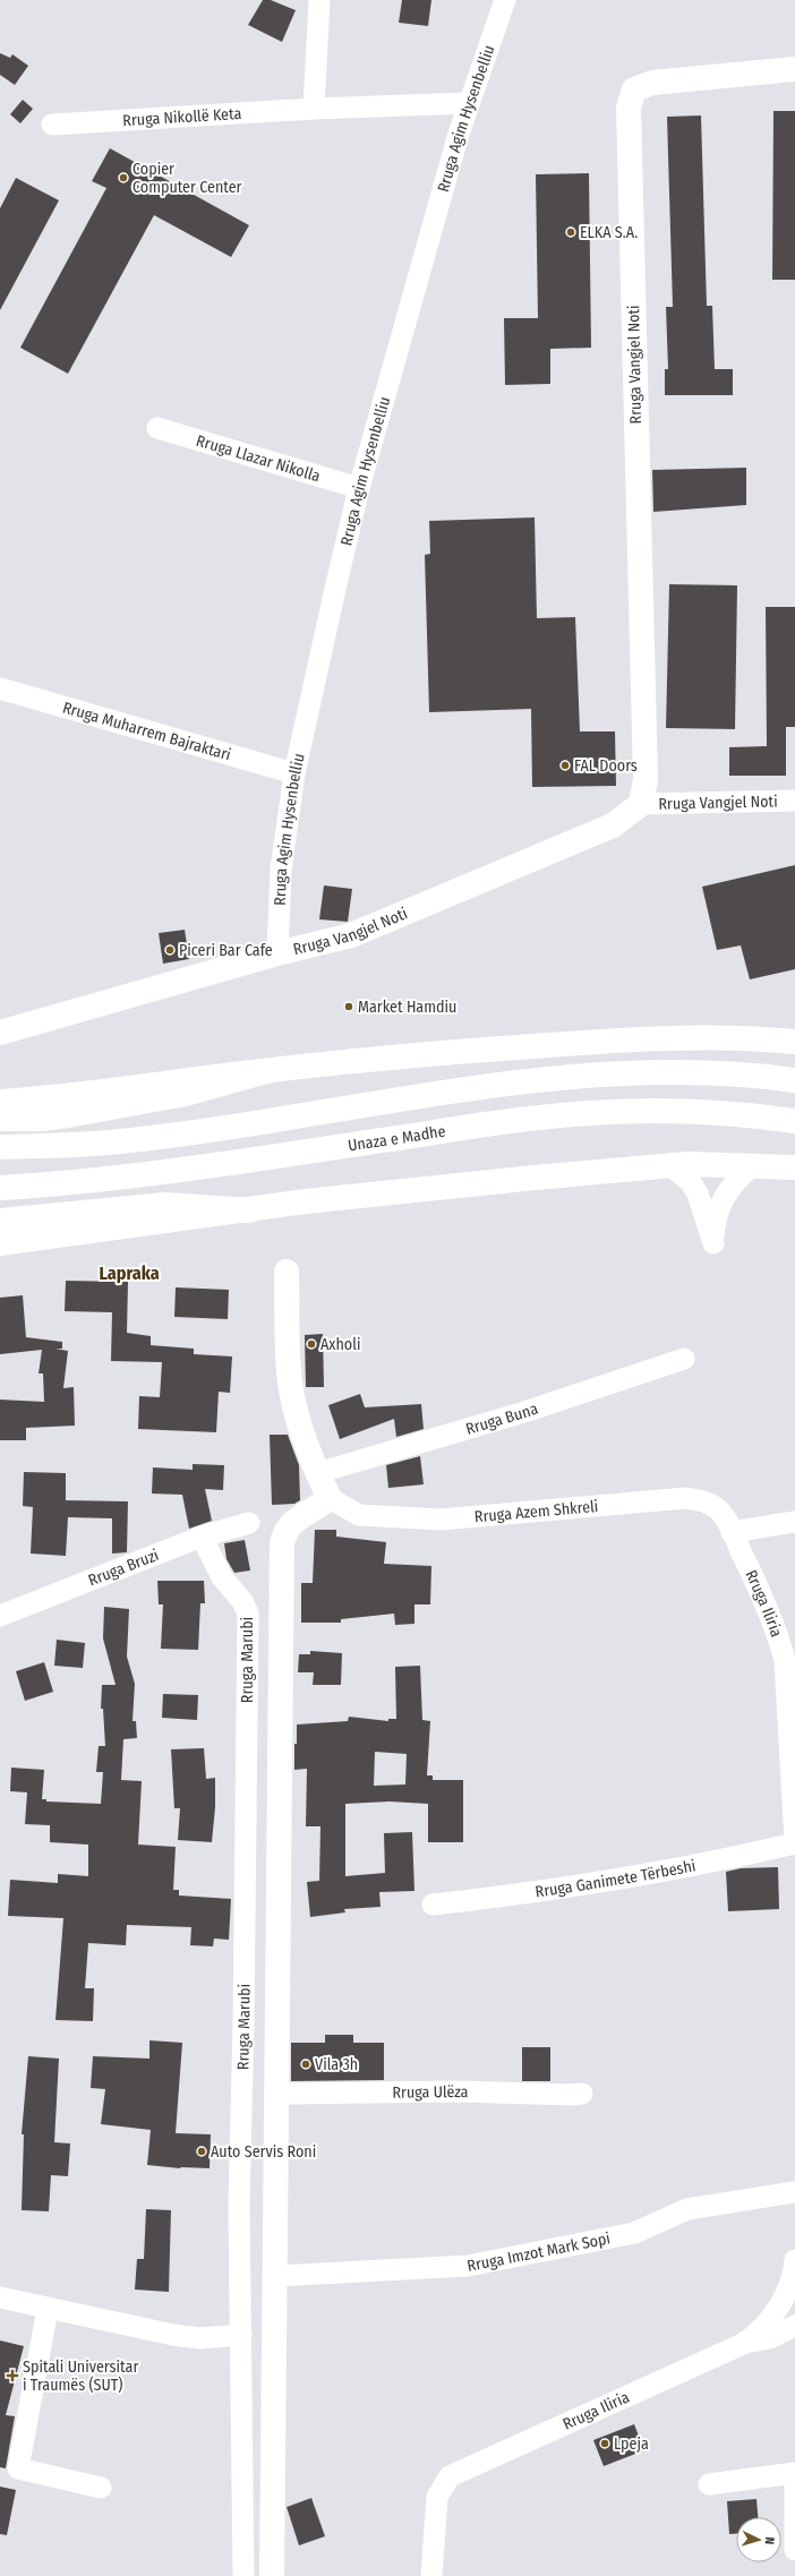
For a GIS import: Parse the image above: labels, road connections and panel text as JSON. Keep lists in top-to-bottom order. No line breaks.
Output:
{"streets":{"main road":["Rruga Vangjel Noti","Unaza e Madhe"],"street":["Rruga Nikollë Keta","Rruga Agim Hysenbelliu","Rruga Llazar Nikolla","Rruga Muharrem Bajraktari","Rruga Buna","Rruga Azem Shkreli","Rruga Bruzi","Rruga Iliria","Rruga Marubi","Rruga Ganimete Tërbeshi","Rruga Ulëza","Rruga Imzot Mark Sopi"]},"crossings":[["Rruga Nikollë Keta","Rruga Agim Hysenbelliu"],["Rruga Agim Hysenbelliu","Rruga Vangjel Noti"],["Rruga Agim Hysenbelliu","Rruga Llazar Nikolla"],["Rruga Agim Hysenbelliu","Rruga Muharrem Bajraktari"],["Rruga Azem Shkreli","Rruga Iliria"],["Rruga Bruzi","Rruga Marubi"],["Rruga Iliria","Rruga Ganimete Tërbeshi"]],"districts":["Lapraka"],"places":{"other":["Copier Computer Center","ELKA S.A.","FAL Doors","Piceri Bar Cafe","Market Hamdiu","Axholi","Vila 3h","Auto Servis Roni","Lpeja"],"health":["Spitali Universitar i Traumës (SUT)"]},"north":"right"}
